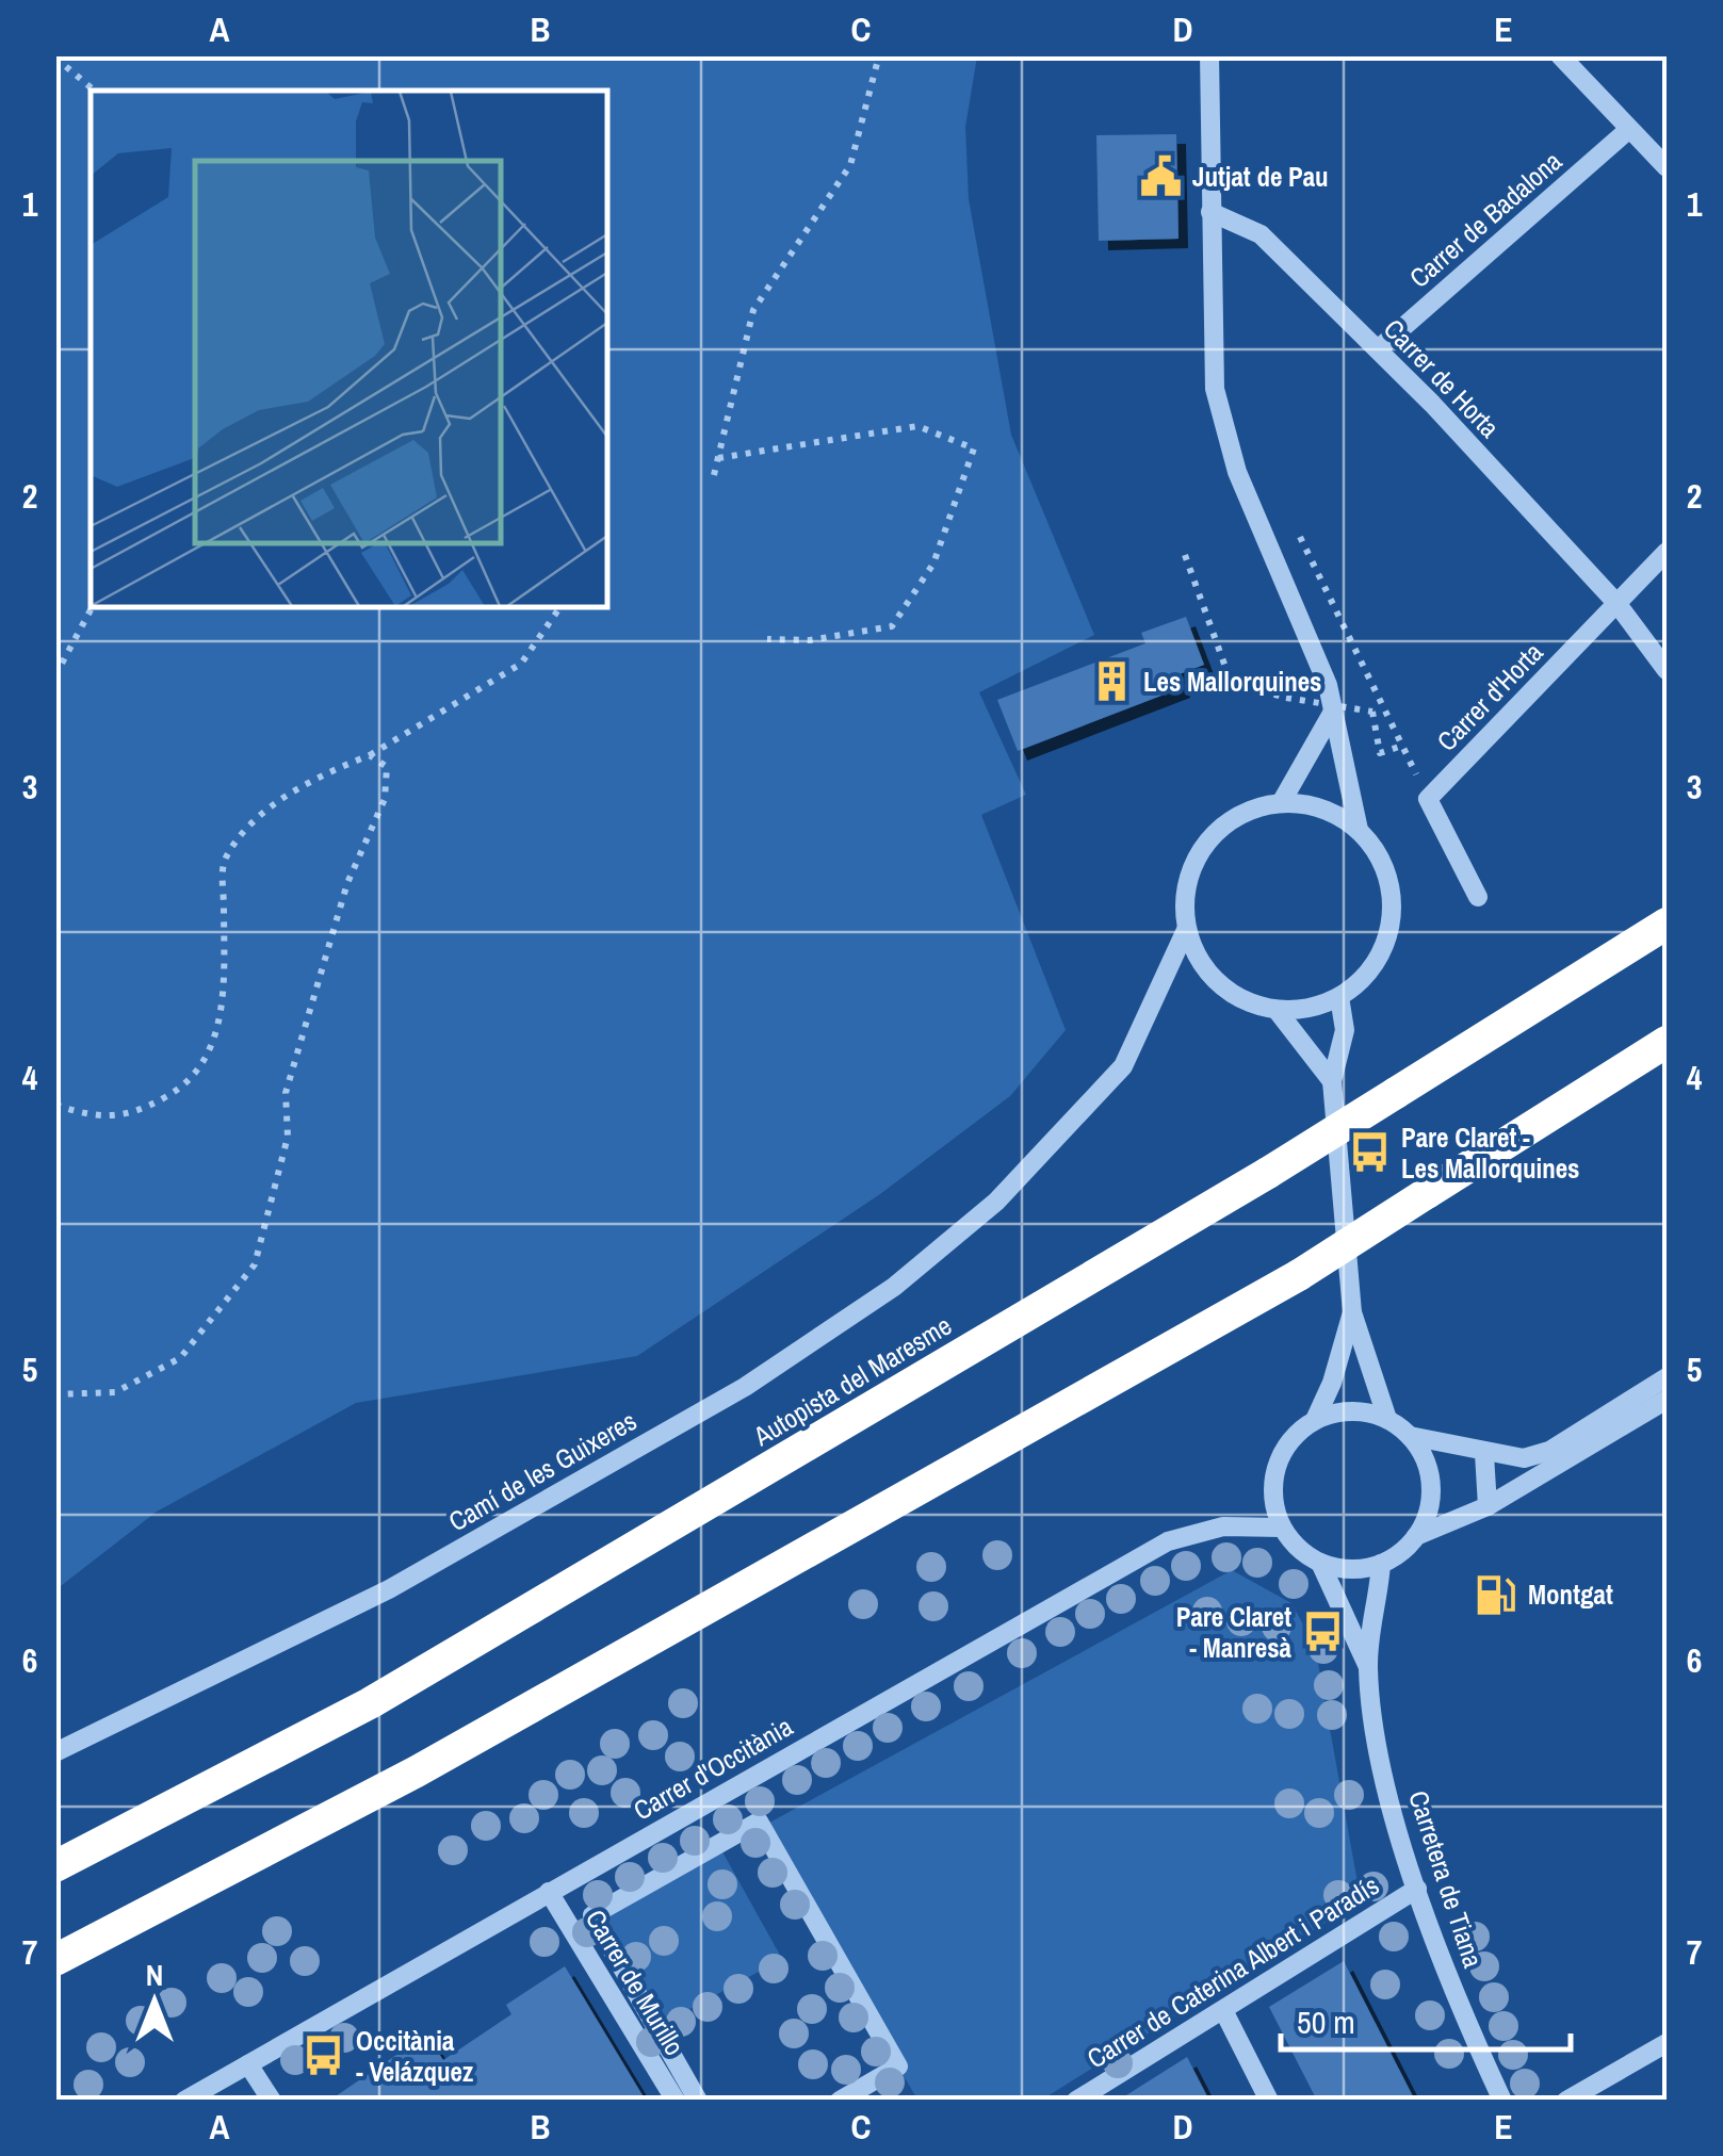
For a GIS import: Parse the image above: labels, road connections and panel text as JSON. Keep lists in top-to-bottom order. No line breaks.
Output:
{"streets":{"highway":["Autopista del Maresme"],"street":["Carrer de Badalona","Carrer de Horta","Carrer d'Horta","Camí de les Guixeres","Carrer d'Occitània","Carretera de Tiana","Carrer de Caterina Albert i Paradís","Carrer de Murillo"]},"crossings":[["Carrer de Badalona","Carrer de Horta"],["Carrer de Horta","Carrer d'Horta"],["Carrer d'Occitània","Carretera de Tiana"],["Carrer d'Occitània","Carrer de Murillo"],["Carretera de Tiana","Carrer de Caterina Albert i Paradís"]],"places":{"public building":["Jutjat de Pau"],"building":["Les Mallorquines"],"bus stop":["Pare Claret - Les Mallorquines","Pare Claret - Manresà","Occitània - Velázquez"],"fuel station":["Montgat"]},"scale_bar":"50 m","north":"top","grid":{"columns":["A","B","C","D","E"],"rows":["1","2","3","4","5","6","7"]}}
